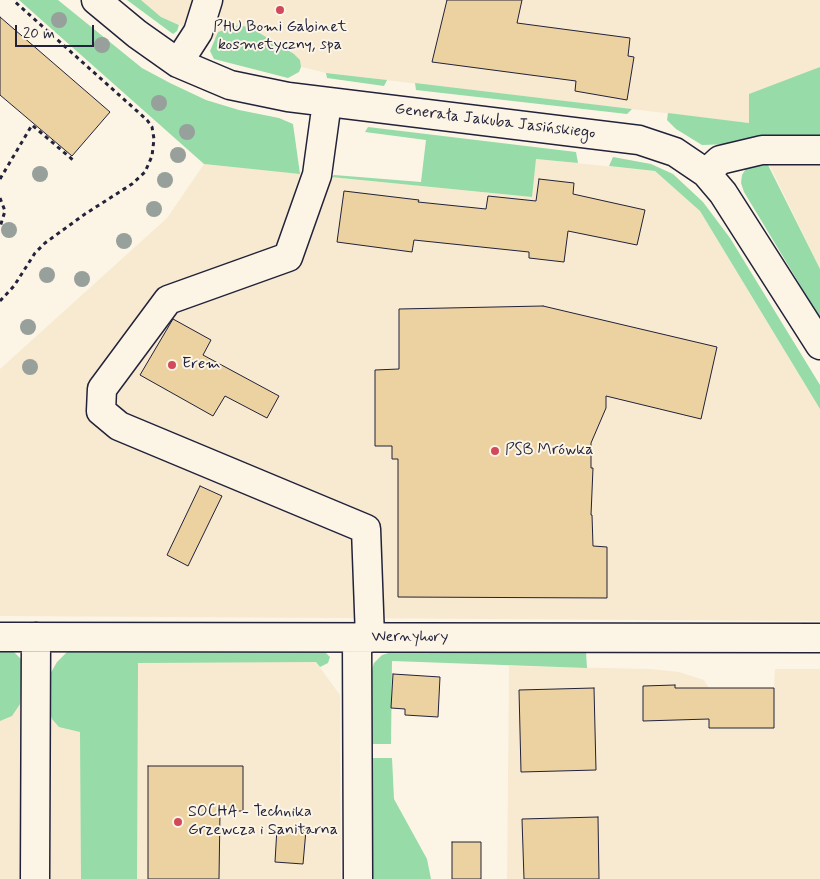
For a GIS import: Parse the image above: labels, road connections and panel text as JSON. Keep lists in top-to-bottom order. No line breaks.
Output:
{"streets":{"street":["Generała Jakuba Jasińskiego","Wernyhory"]},"places":["PHU Bomi Gabinet kosmetyczny, spa","Erem","PSB Mrówka","SOCHA - Technika Grzewcza i Sanitarna"],"scale_bar":"20 m"}
